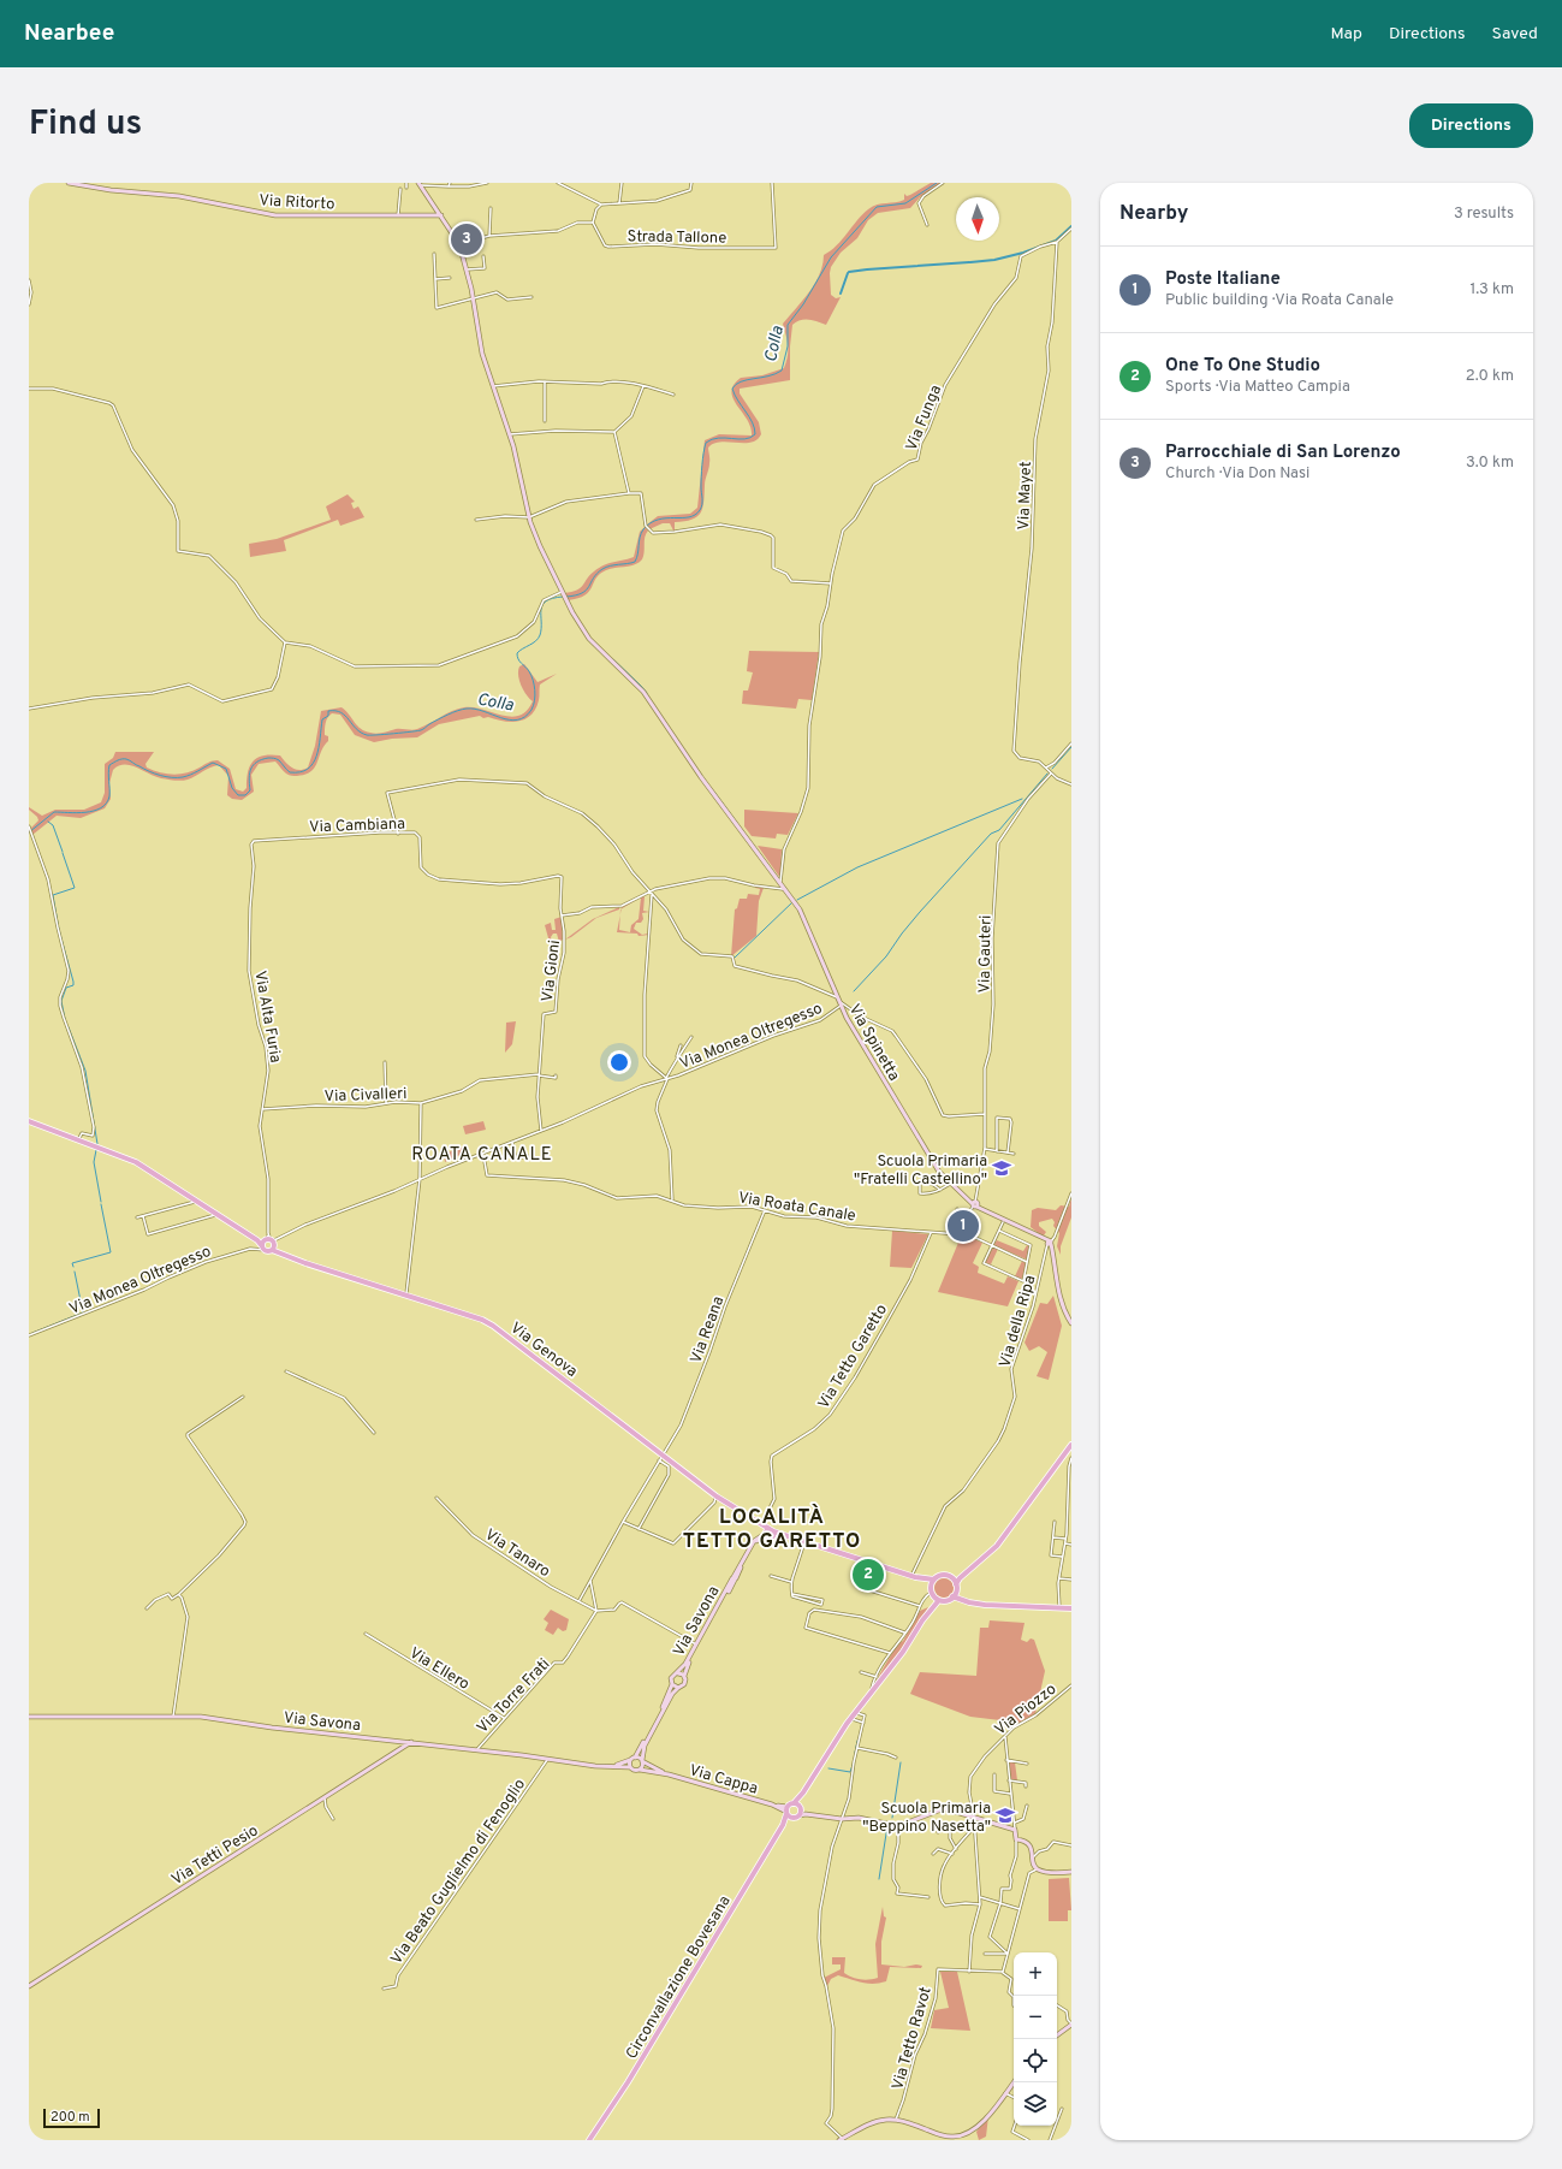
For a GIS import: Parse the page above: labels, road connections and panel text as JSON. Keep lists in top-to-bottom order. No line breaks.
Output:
{"streets":{"main road":["Via Genova","Circonvallazione Bovesana"],"street":["Via Ritorto","Strada Tallone","Via Funga","Via Mayet","Via Cambiana","Via Gauteri","Via Gioni","Via Alta Furia","Via Monea Oltregesso","Via Spinetta","Via Civalleri","Via Roata Canale","Via della Ripa","Via Reana","Via Tetto Garetto","Via Tanaro","Via Savona","Via Ellero","Via Torre Frati","Via Piozzo","Via Cappa","Via Tetti Pesio","Via Beato Guglielmo di Fenoglio","Via Tetto Ravot"]},"crossings":[["Via Ritorto","Via Spinetta"],["Via Funga","Via Mayet"],["Via Funga","Via Spinetta"],["Via Cambiana","Via Gioni"],["Via Cambiana","Via Alta Furia"],["Via Gauteri","Via Spinetta"],["Via Gioni","Via Monea Oltregesso"],["Via Alta Furia","Via Civalleri"],["Via Monea Oltregesso","Via Spinetta"],["Via Monea Oltregesso","Via Civalleri"],["Via Monea Oltregesso","Via Roata Canale"],["Via Monea Oltregesso","Via Genova"],["Via Spinetta","Via della Ripa"],["Via Civalleri","Via Genova"],["Via Roata Canale","Via Reana"],["Via Roata Canale","Via Tetto Garetto"],["Via Reana","Via Genova"],["Via Genova","Via Tetto Garetto"],["Via Genova","Via Savona"],["Via Tanaro","Via Torre Frati"],["Via Savona","Via Torre Frati"],["Via Savona","Via Cappa"],["Via Savona","Via Tetti Pesio"],["Via Savona","Via Beato Guglielmo di Fenoglio"],["Via Ellero","Via Torre Frati"],["Via Piozzo","Via Tetto Ravot"],["Via Cappa","Circonvallazione Bovesana"]],"districts":["ROATA CANALE","LOCALITÀ TETTO GARETTO"],"water":["Colla"],"places":{"school or university":["Scuola Primaria \"Fratelli Castellino\"","Scuola Primaria \"Beppino Nasetta\""]},"scale_bar":"200 m","north":"bottom","page":{"header":"Nearbee","nav":["Map","Directions","Saved"],"title":"Find us","buttons":"Directions","heading":["Nearby","3 results"],"pins":["3","1","2"],"list":[{"mark":"1","name":"Poste Italiane","note":"Public building · Via Roata Canale","value":"1.3 km"},{"mark":"2","name":"One To One Studio","note":"Sports · Via Matteo Campia","value":"2.0 km"},{"mark":"3","name":"Parrocchiale di San Lorenzo","note":"Church · Via Don Nasi","value":"3.0 km"}],"map_buttons":["+","−"],"scale":"200 m"}}
